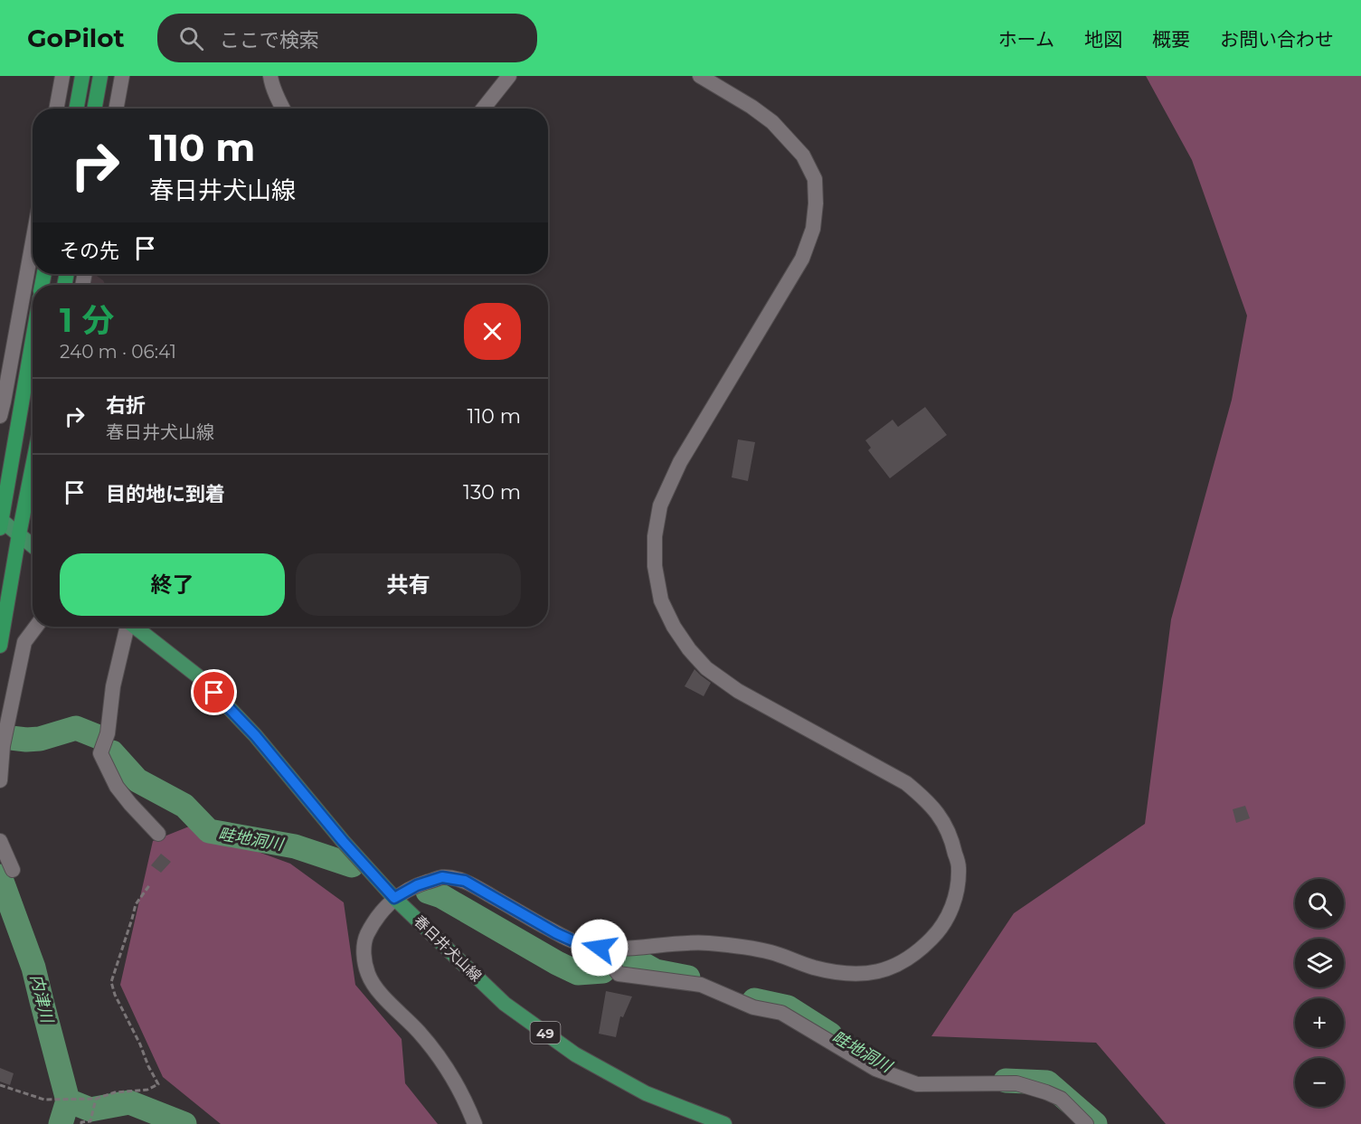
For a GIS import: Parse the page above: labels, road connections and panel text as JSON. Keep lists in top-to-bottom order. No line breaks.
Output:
{"streets":{"main road":["春日井犬山線","49"]},"water":["畦地洞川","内津川"],"page":{"header":"GoPilot","search":"ここで検索","nav":["ホーム","地図","概要","お問い合わせ"],"turn":["110 m","春日井犬山線"],"then":"その先","heading":["1 分","240 m · 06:41"],"list":[{"name":"右折","note":"春日井犬山線","value":"110 m"},{"name":"目的地に到着","value":"130 m"}],"buttons":["終了","共有"],"map_buttons":["+","−"]}}
